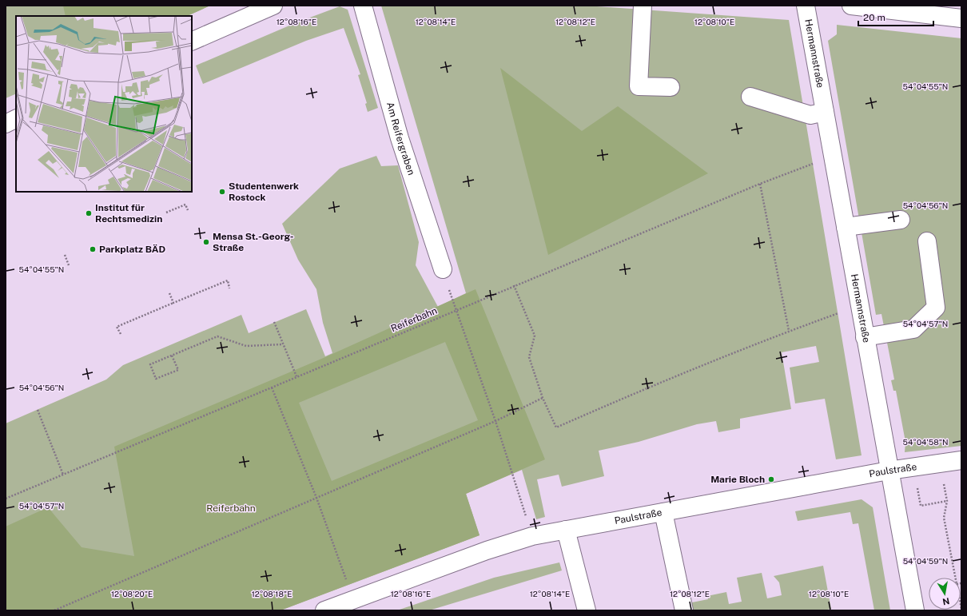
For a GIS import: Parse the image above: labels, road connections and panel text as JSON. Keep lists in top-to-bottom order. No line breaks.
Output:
{"streets":{"street":["Hermannstraße","Am Reifergraben","Paulstraße"],"path":["Reiferbahn"]},"crossings":[["Hermannstraße","Reiferbahn"],["Hermannstraße","Paulstraße"]],"parks":["Reiferbahn"],"places":["Studentenwerk Rostock","Institut für Rechtsmedizin","Mensa St.-Georg- Straße","Parkplatz BÄD","Marie Bloch"],"scale_bar":"20 m","north":"bottom","coordinates":["12°08'16\"E","12°08'14\"E","12°08'12\"E","12°08'10\"E","54°04'55\"N","54°04'56\"N","54°04'57\"N","54°04'58\"N","54°04'59\"N","12°08'20\"E","12°08'18\"E"]}
